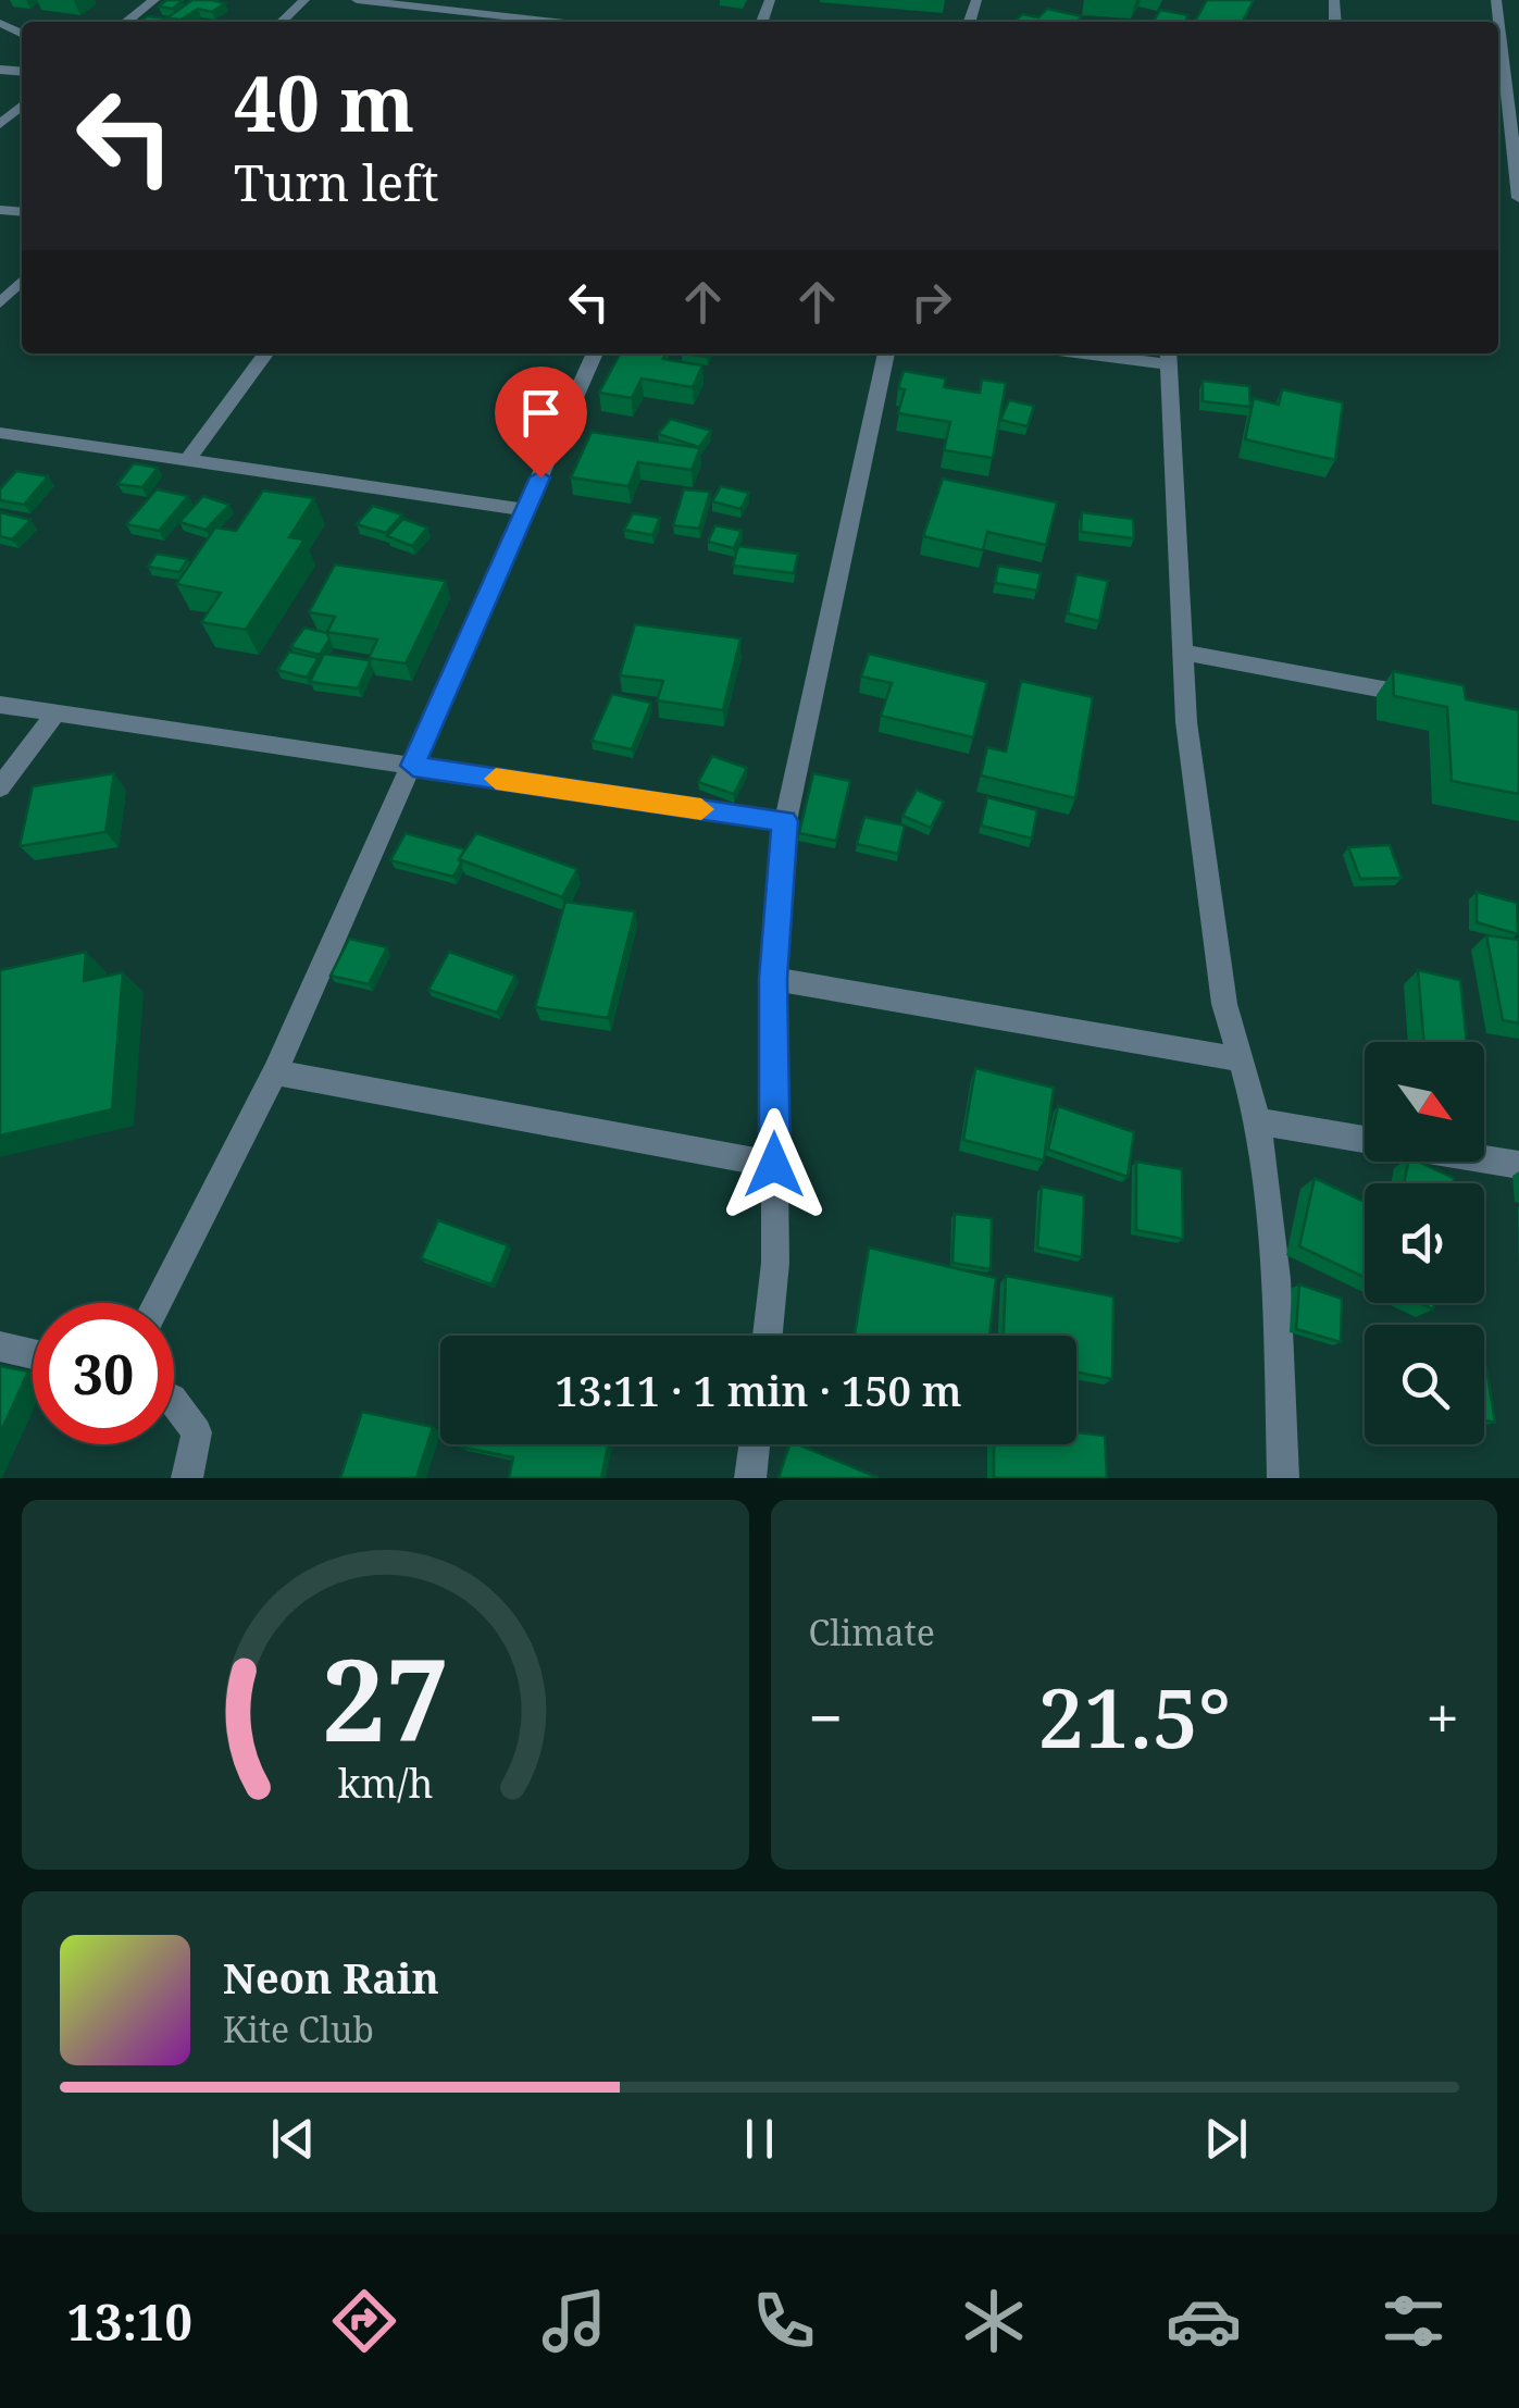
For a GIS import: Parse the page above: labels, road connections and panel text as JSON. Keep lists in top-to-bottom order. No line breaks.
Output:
{"north":"bottom right","page":{"turn":["40 m","Turn left"],"limit":"30","trip":"13:11 · 1 min · 150 m","tile":"Climate","heat":["−","21.5°","+"],"song":["Neon Rain","Kite Club"],"tabs":"13:10","gauge":["27","km/h"]}}
